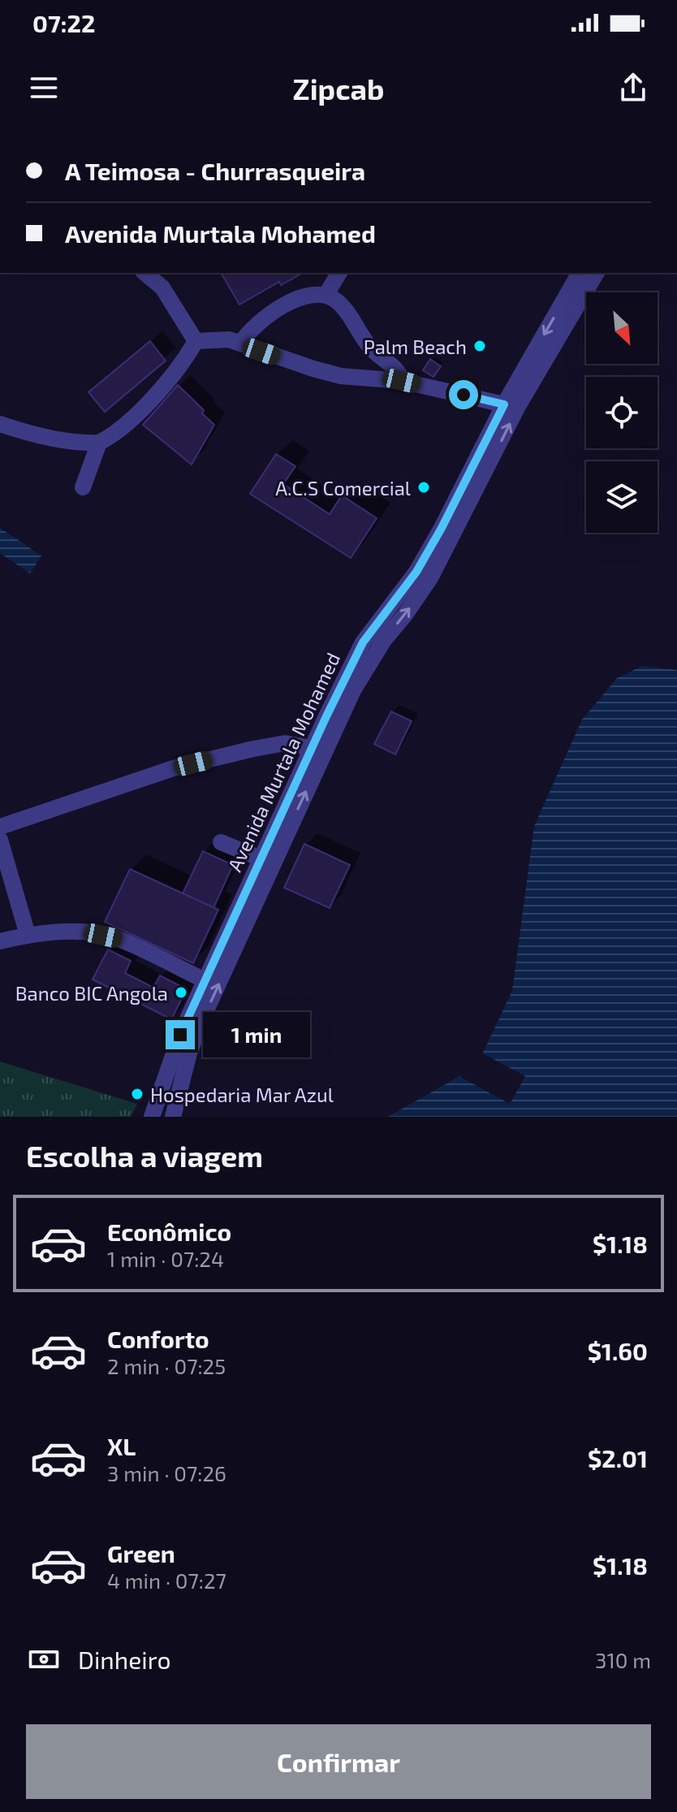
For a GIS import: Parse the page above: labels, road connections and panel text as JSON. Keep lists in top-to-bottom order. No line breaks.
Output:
{"streets":{"street":["Avenida Murtala Mohamed"]},"places":["Palm Beach","A.C.S Comercial","Banco BIC Angola","Hospedaria Mar Azul"],"north":"bottom right","page":{"status":"07:22","header":"Zipcab","banner":["A Teimosa - Churrasqueira","Avenida Murtala Mohamed"],"bubble":"1 min","heading":"Escolha a viagem","list":[{"name":"Econômico","note":"1 min · 07:24","value":"$1.18"},{"name":"Conforto","note":"2 min · 07:25","value":"$1.60"},{"name":"XL","note":"3 min · 07:26","value":"$2.01"},{"name":"Green","note":"4 min · 07:27","value":"$1.18"}],"pay":["Dinheiro","310 m"],"buttons":"Confirmar"}}
